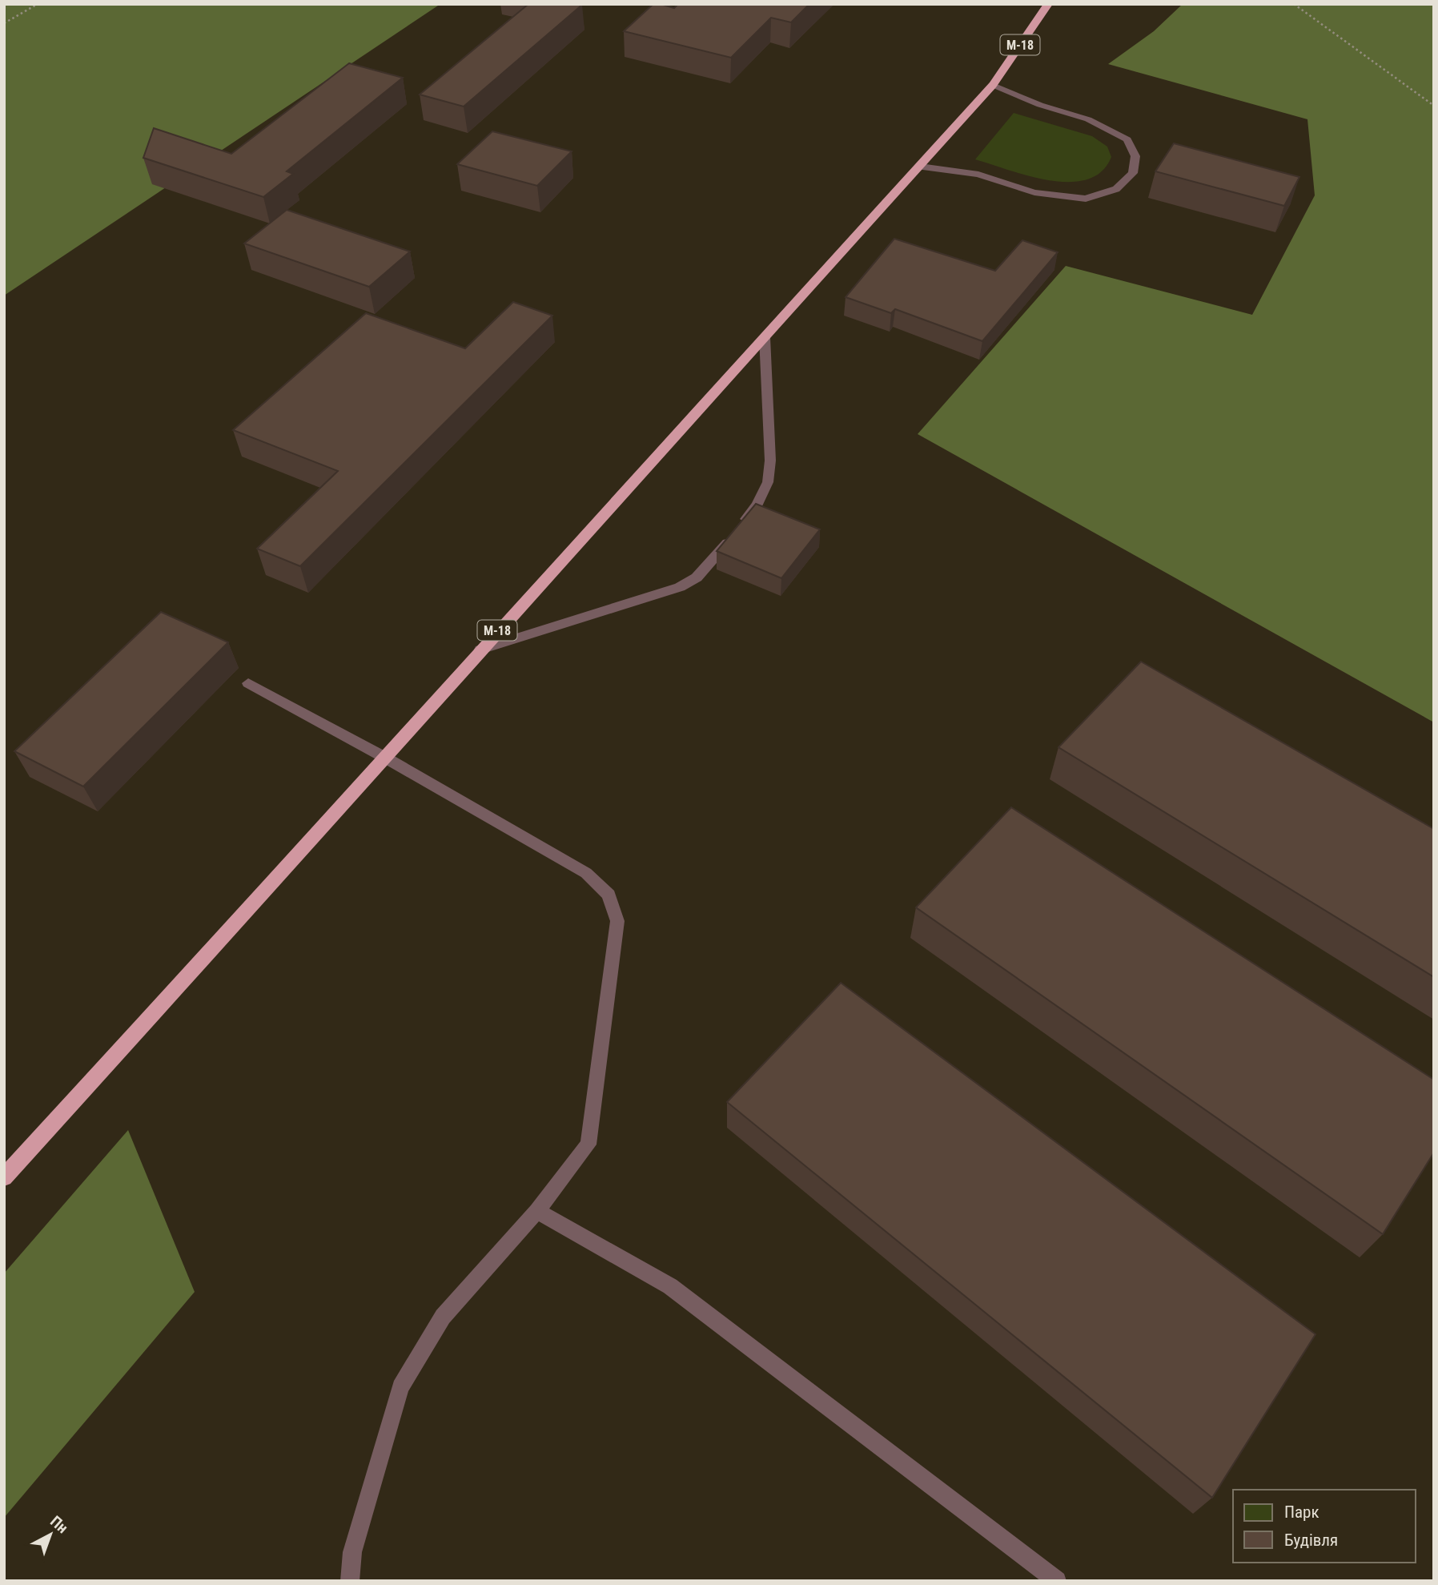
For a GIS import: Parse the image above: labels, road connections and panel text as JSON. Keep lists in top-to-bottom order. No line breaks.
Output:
{"streets":{"highway":["М-18"]},"legend":["Парк","Будівля"],"north":"top right"}
